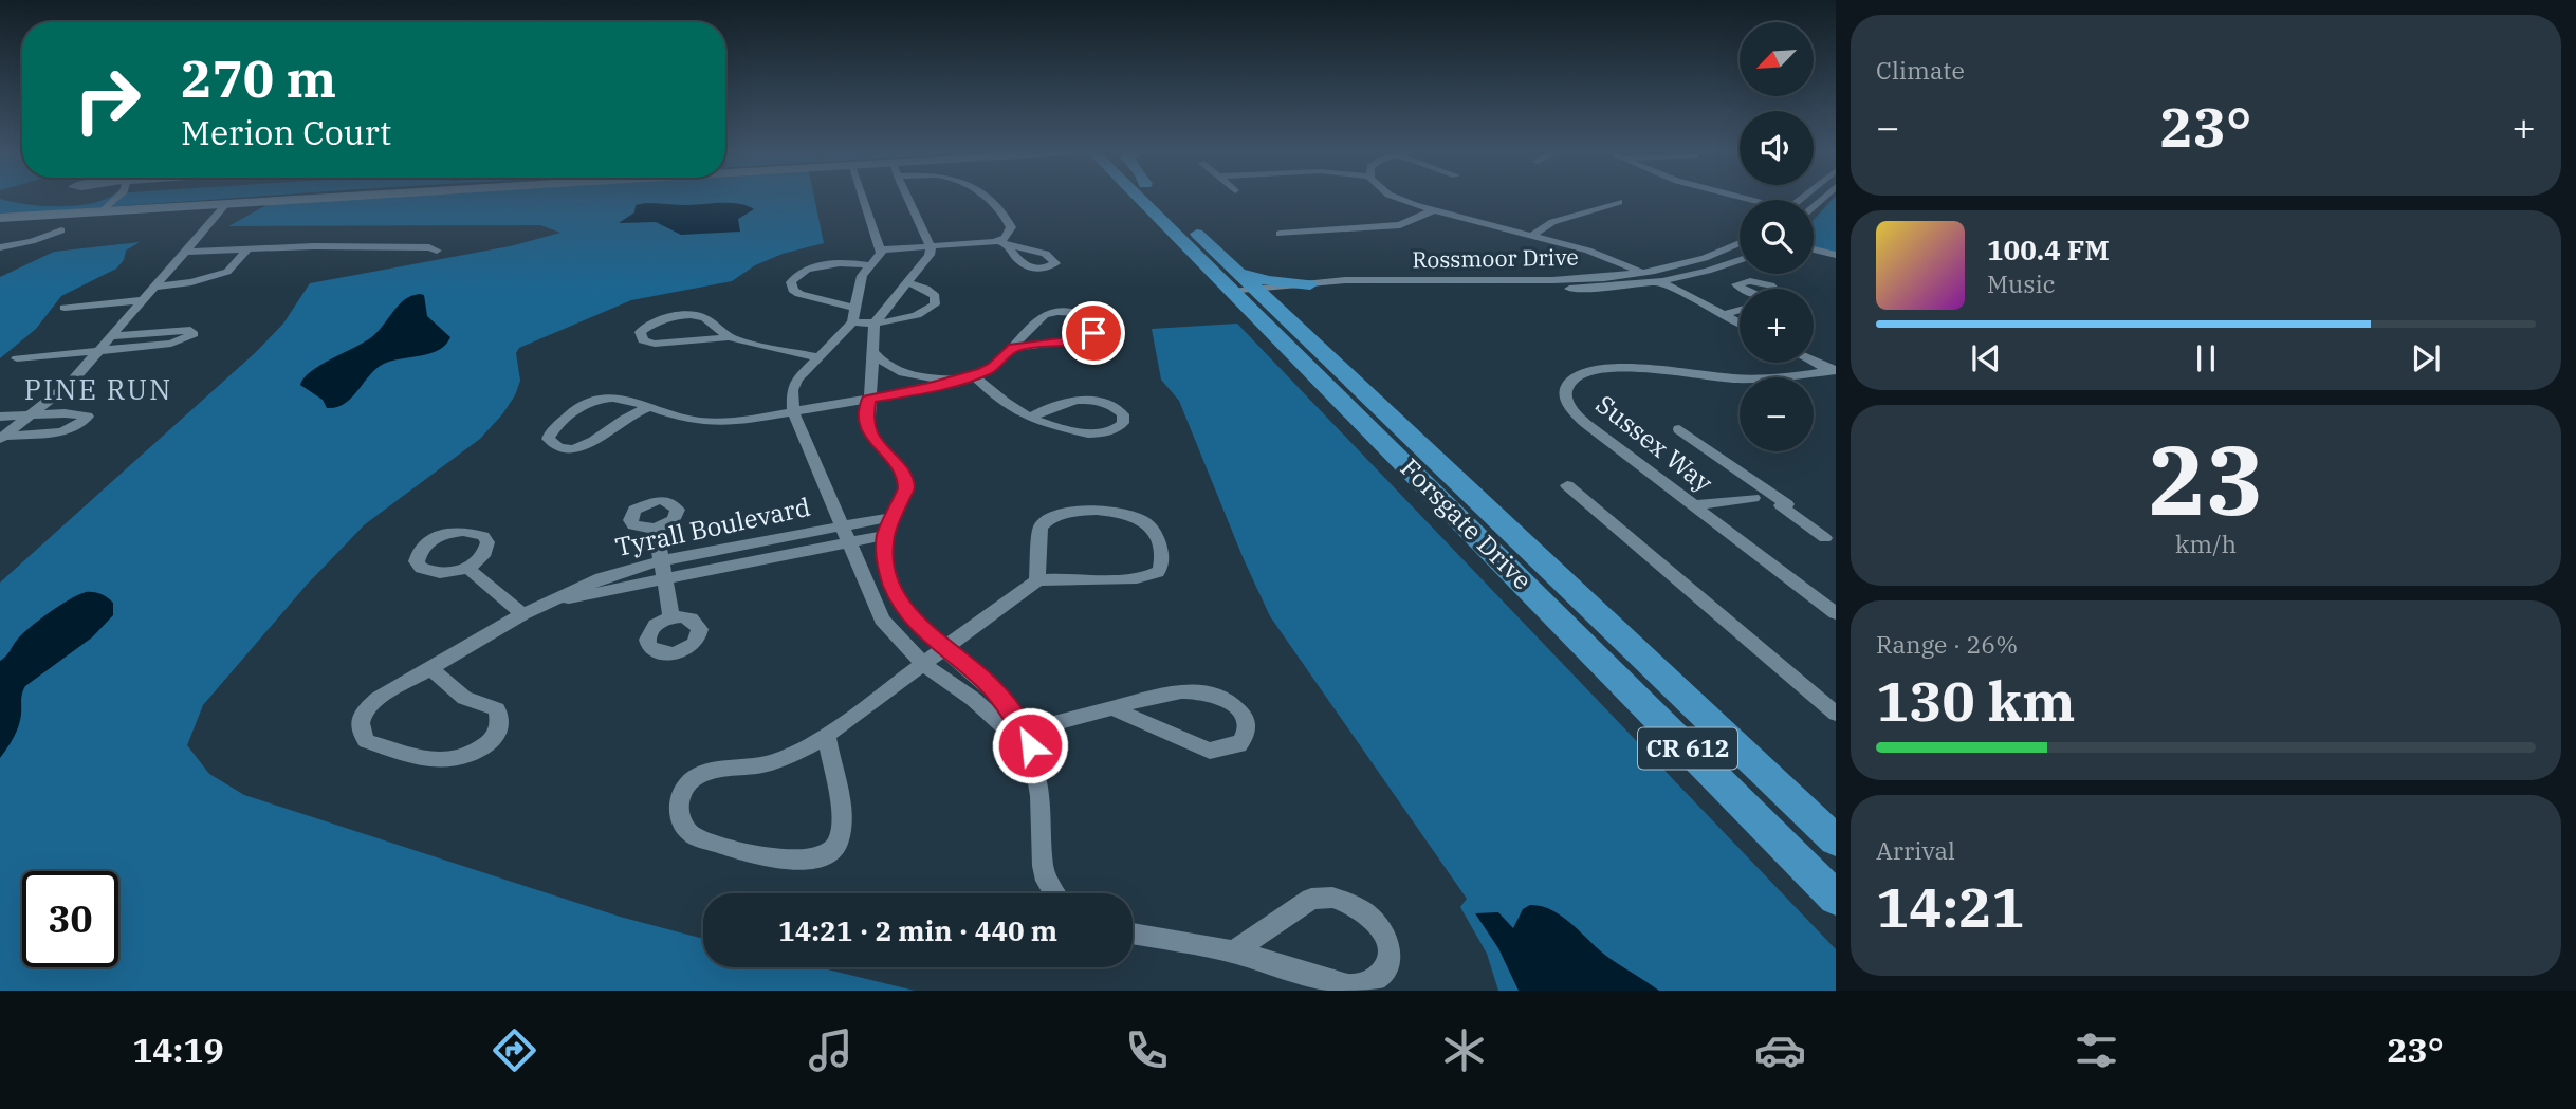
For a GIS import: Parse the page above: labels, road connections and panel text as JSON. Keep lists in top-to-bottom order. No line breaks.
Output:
{"streets":{"main road":["Forsgate Drive","CR 612"],"street":["Rossmoor Drive","Sussex Way","Tyrall Boulevard"]},"crossings":[["Rossmoor Drive","Forsgate Drive"]],"districts":["PINE RUN"],"north":"bottom left","page":{"tile":["Climate",["23","km/h"],["Range · 26%","130 km"],["Arrival","14:21"]],"map_buttons":["+","−"],"turn":["270 m","Merion Court"],"heat":["−","23°","+"],"song":["100.4 FM","Music"],"limit":"30","trip":"14:21 · 2 min · 440 m","tabs":["14:19","23°"]}}
